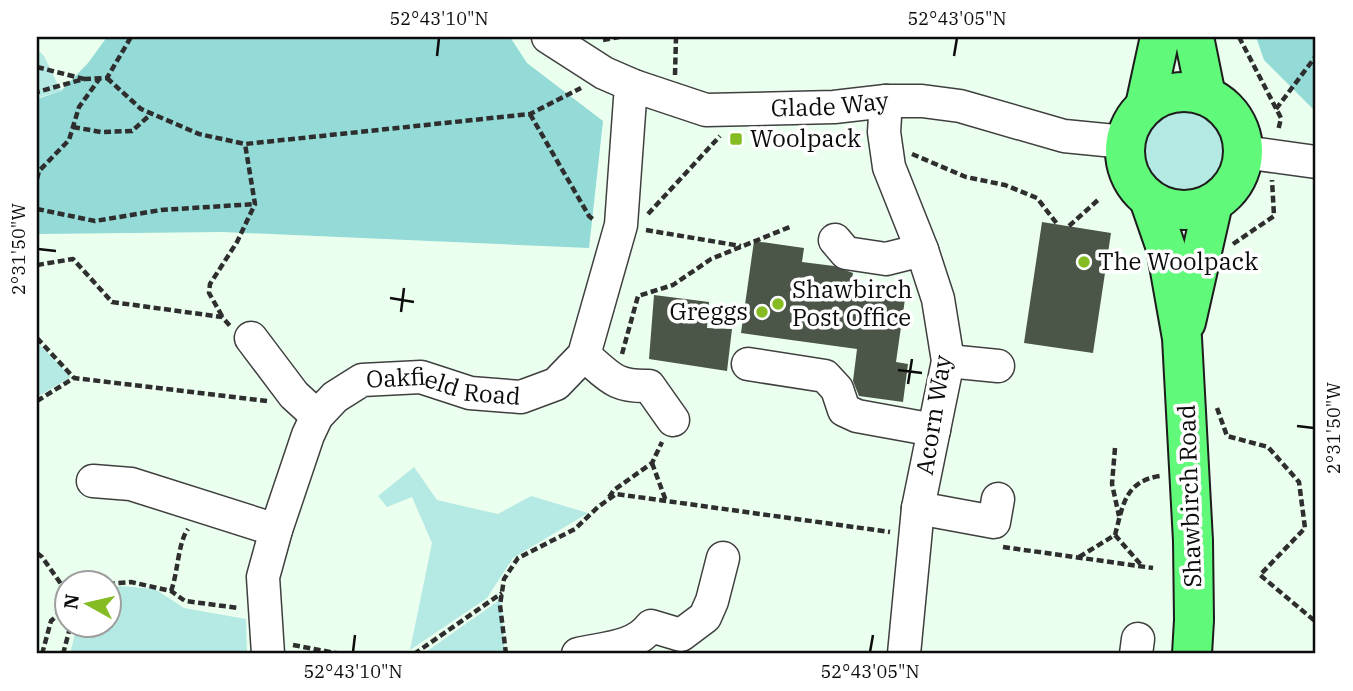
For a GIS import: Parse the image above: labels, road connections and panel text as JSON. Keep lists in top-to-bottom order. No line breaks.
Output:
{"streets":{"main road":["Shawbirch Road"],"street":["Glade Way","Oakfield Road","Acorn Way"]},"crossings":[["Glade Way","Oakfield Road"],["Glade Way","Acorn Way"],["Glade Way","Shawbirch Road"]],"places":{"transit":["Woolpack"],"other":["The Woolpack","Shawbirch Post Office","Greggs"]},"north":"left","coordinates":["52°43'10\"N","52°43'05\"N","2°31'50\"W"]}
